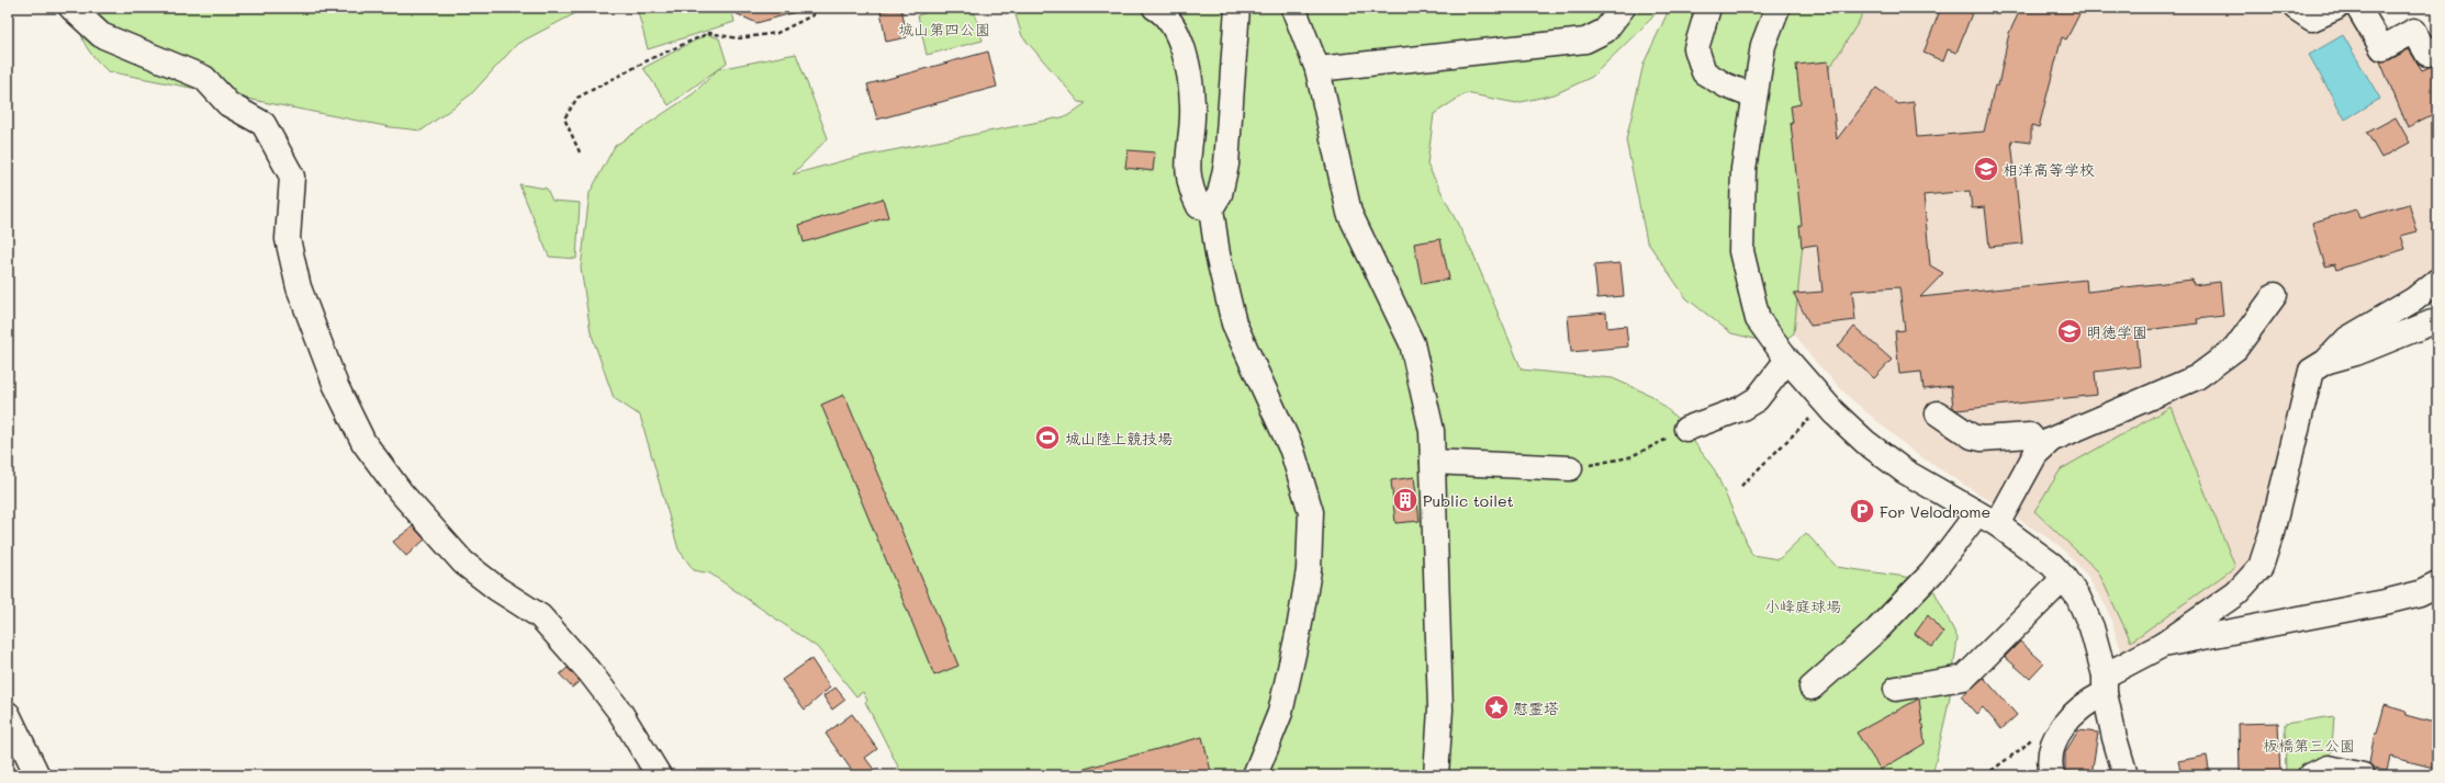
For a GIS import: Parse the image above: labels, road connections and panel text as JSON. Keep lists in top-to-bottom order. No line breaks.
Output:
{"parks":["城山第四公園","小峰庭球場","板橋第三公園"],"places":{"school or university":["相洋高等学校","明徳学園"],"sports":["城山陸上競技場"],"building":["Public toilet"],"parking":["For Velodrome"],"place":["慰霊塔"]}}
